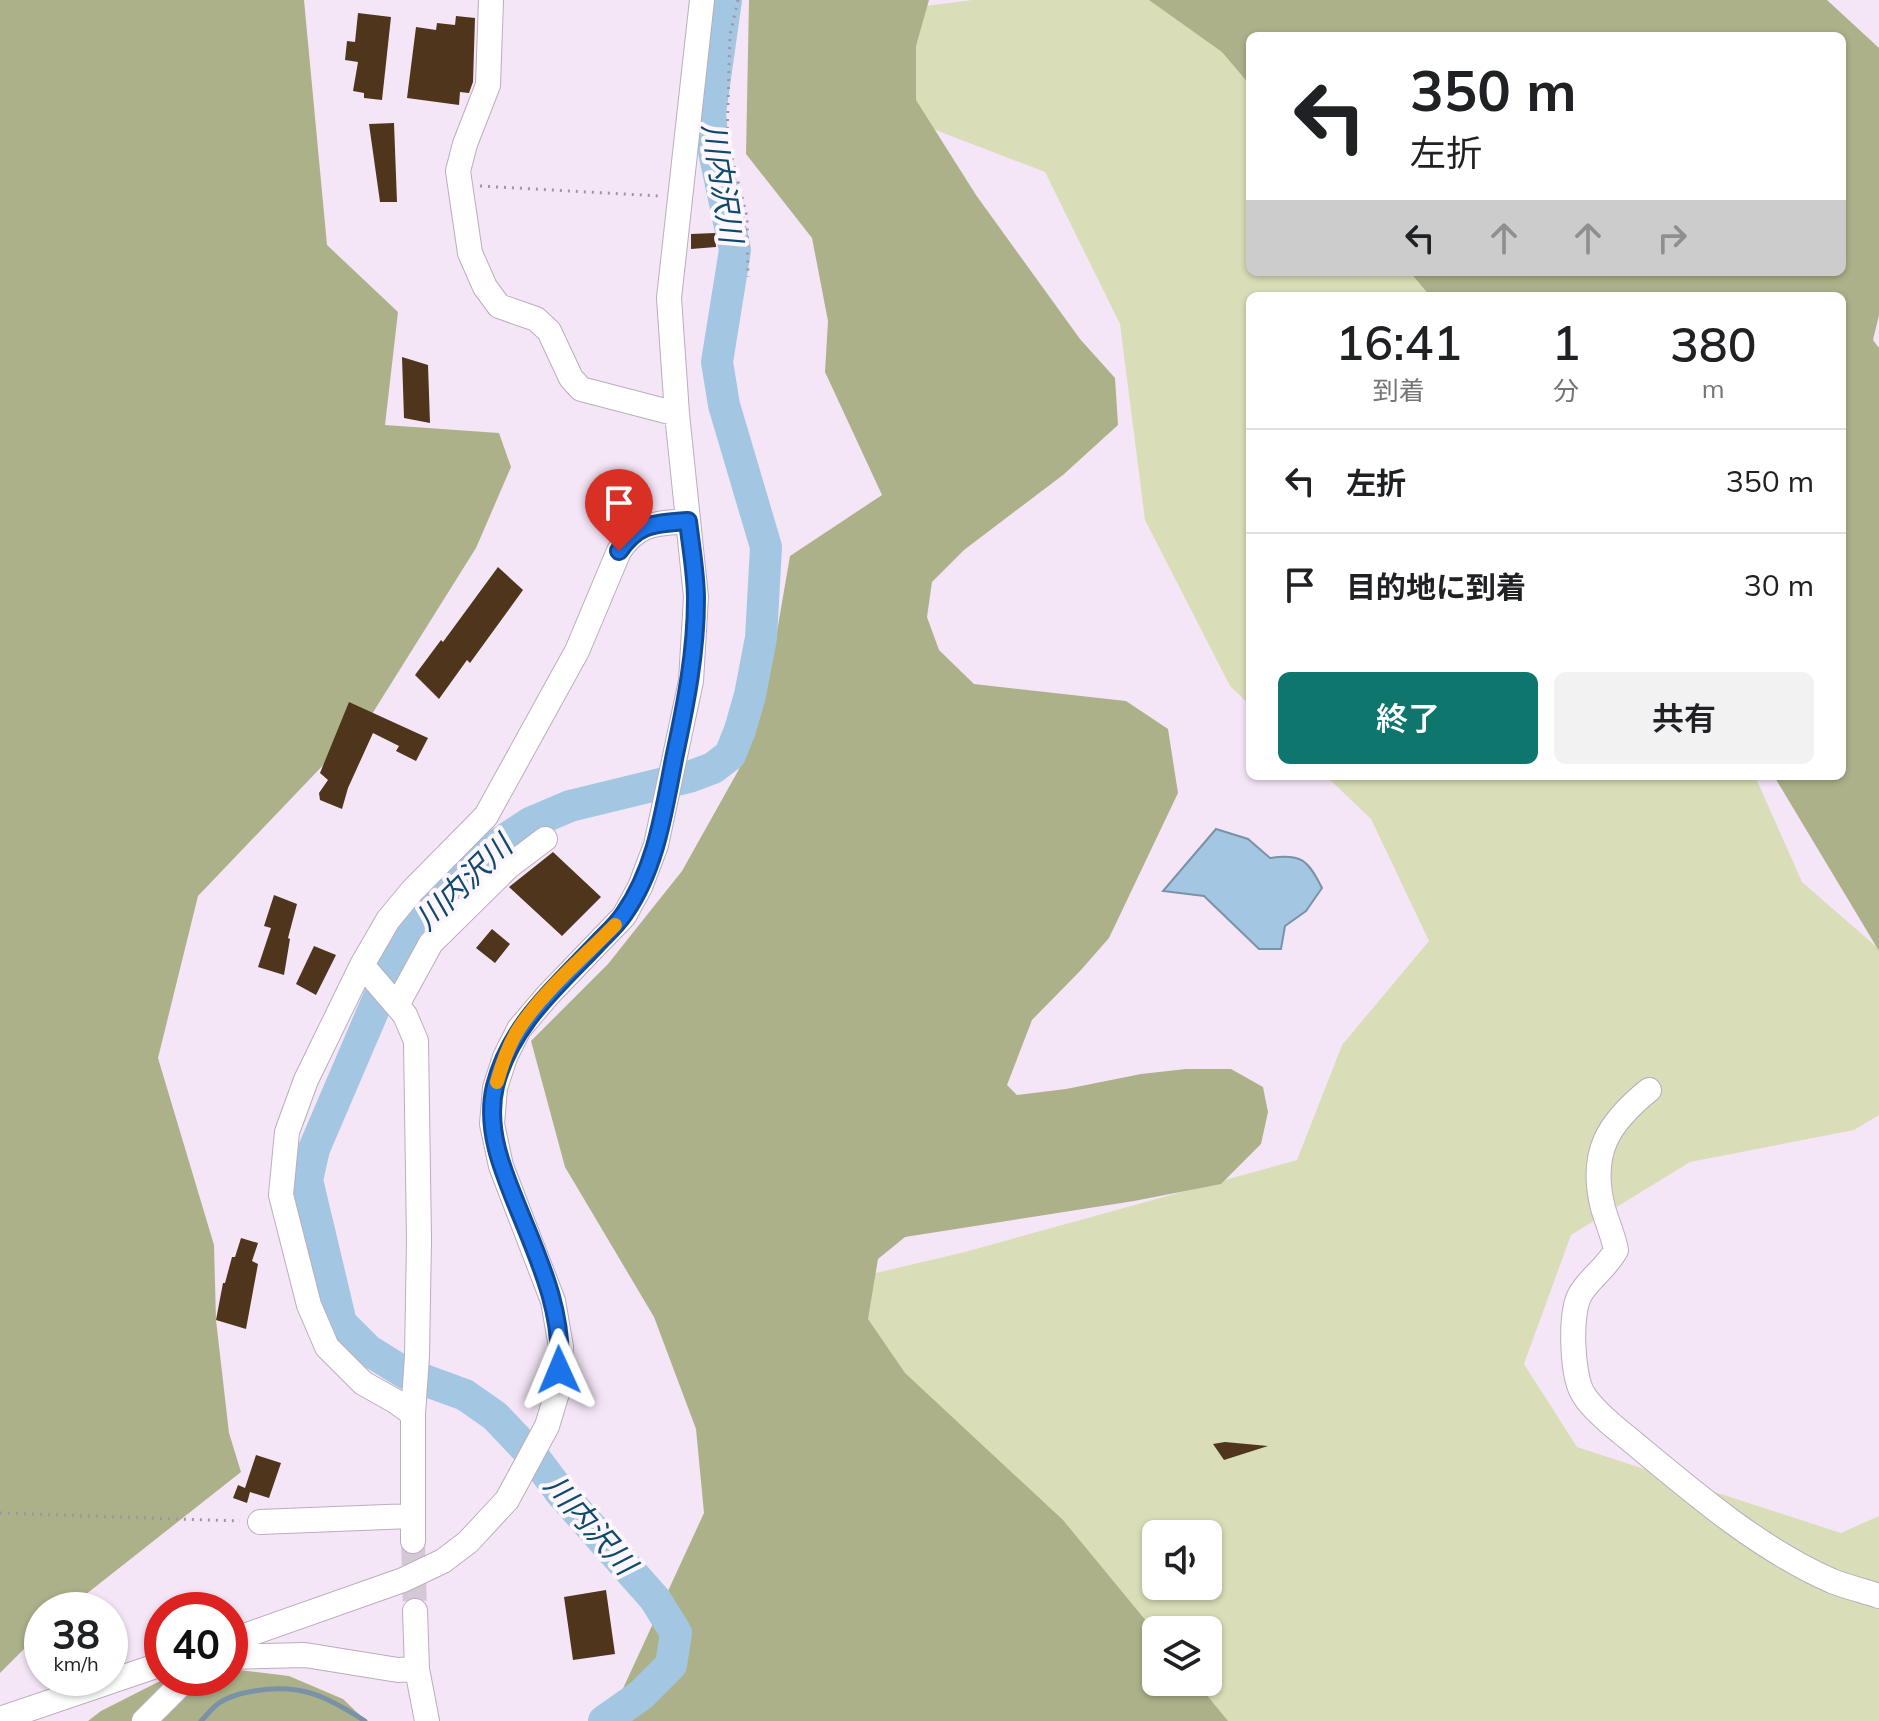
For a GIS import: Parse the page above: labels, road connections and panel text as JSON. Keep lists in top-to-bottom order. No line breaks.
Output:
{"water":["川内沢川"],"page":{"turn":["350 m","左折"],"eta":["16:41","到着","1","分","380","m"],"list":[{"name":"左折","value":"350 m"},{"name":"目的地に到着","value":"30 m"}],"buttons":["終了","共有"],"speed":"38 km/h","limit":"40"}}
